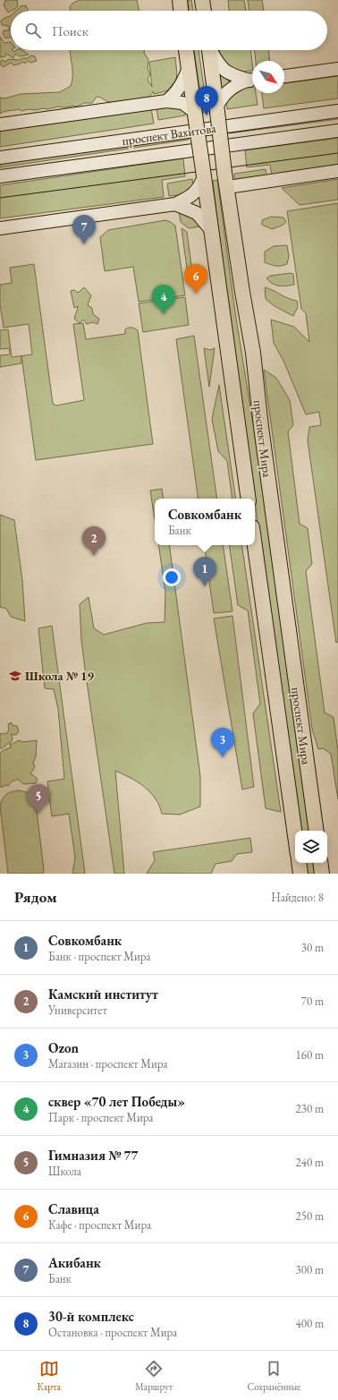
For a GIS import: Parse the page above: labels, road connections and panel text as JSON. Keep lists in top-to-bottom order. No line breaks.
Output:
{"streets":{"main road":["проспект Вахитова","проспект Мира"]},"places":{"school or university":["Школа № 19"]},"north":"bottom right","page":{"search":"Поиск","pins":["8","7","6","4","2","1","3","5"],"popup":["Совкомбанк","Банк"],"heading":["Рядом","Найдено: 8"],"list":[{"mark":"1","name":"Совкомбанк","note":"Банк · проспект Мира","value":"30 m"},{"mark":"2","name":"Камский институт","note":"Университет","value":"70 m"},{"mark":"3","name":"Ozon","note":"Магазин · проспект Мира","value":"160 m"},{"mark":"4","name":"сквер «70 лет Победы»","note":"Парк · проспект Мира","value":"230 m"},{"mark":"5","name":"Гимназия № 77","note":"Школа","value":"240 m"},{"mark":"6","name":"Славица","note":"Кафе · проспект Мира","value":"250 m"},{"mark":"7","name":"Акибанк","note":"Банк","value":"300 m"},{"mark":"8","name":"30-й комплекс","note":"Остановка · проспект Мира","value":"400 m"}],"nav":["Карта","Маршрут","Сохранённые"]}}
